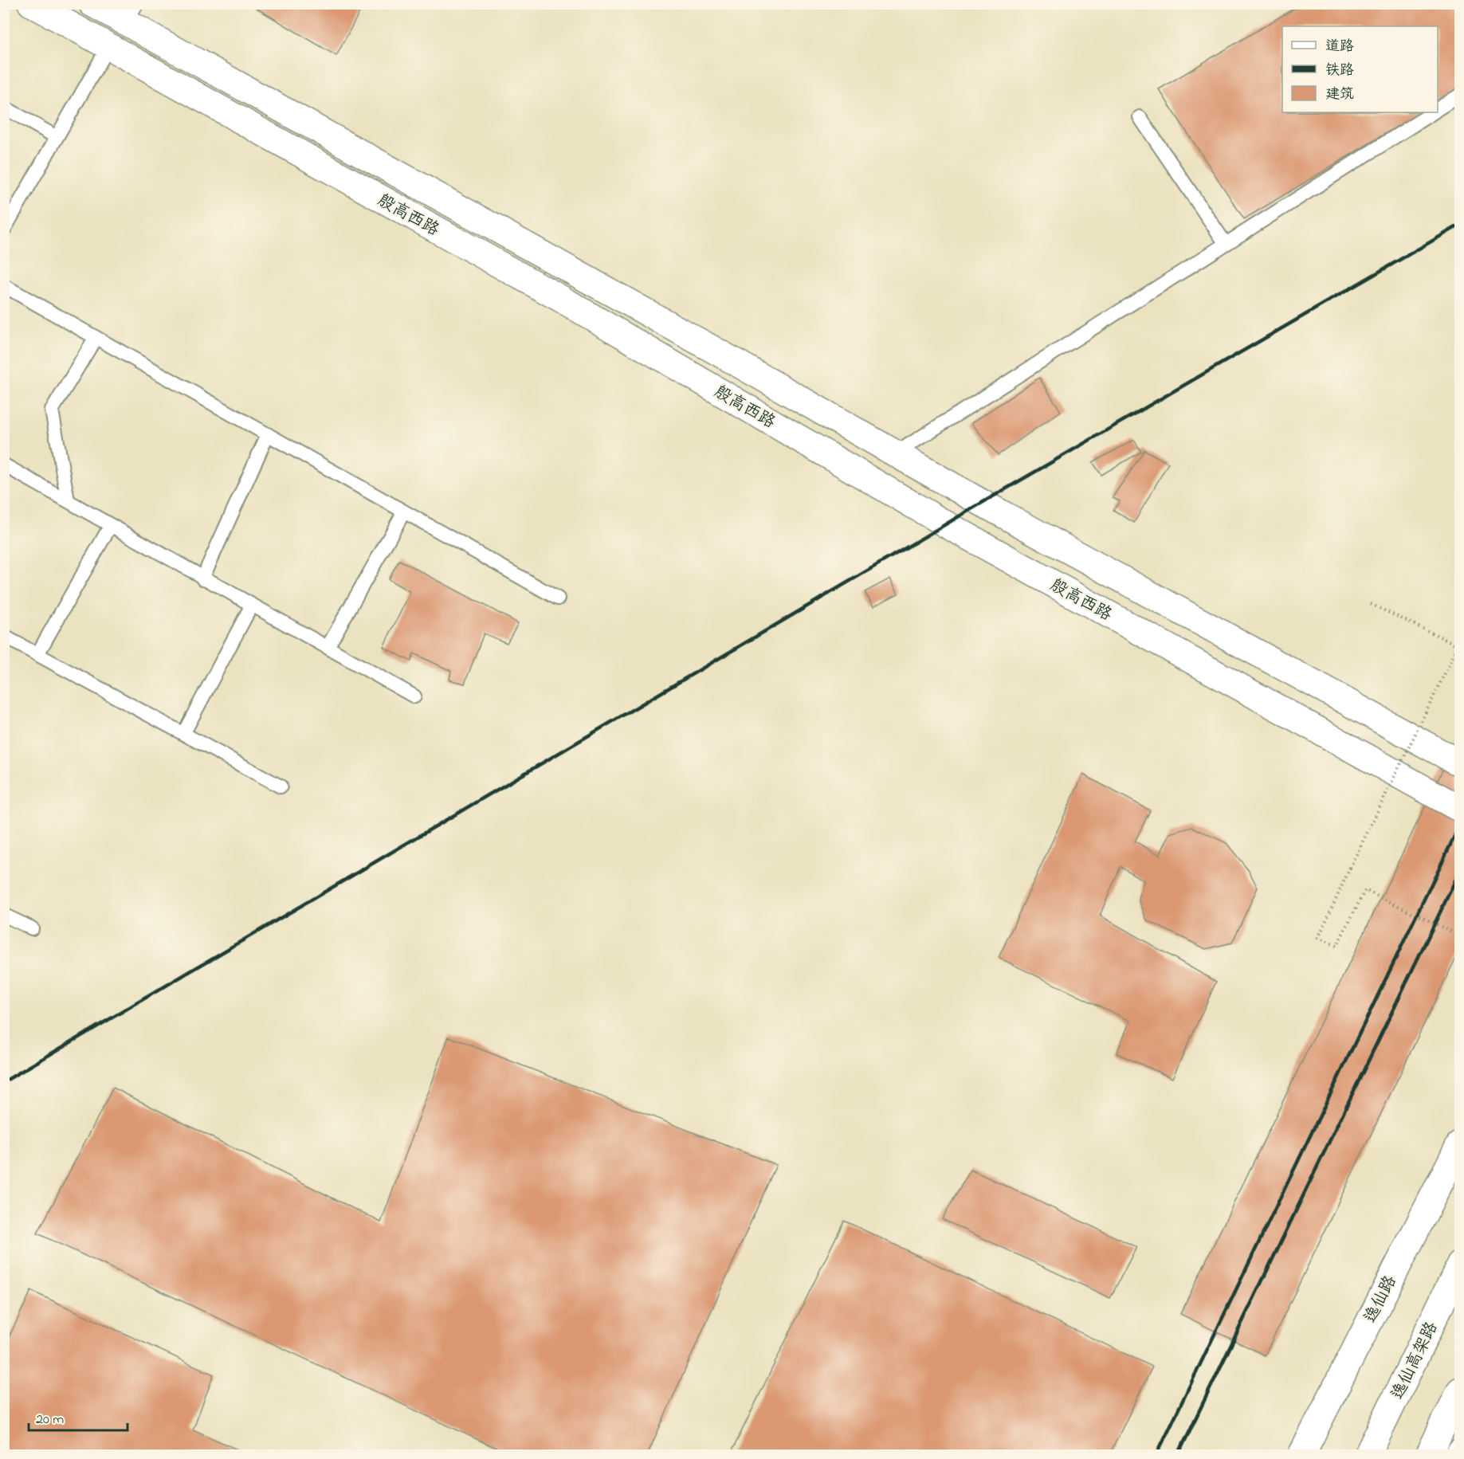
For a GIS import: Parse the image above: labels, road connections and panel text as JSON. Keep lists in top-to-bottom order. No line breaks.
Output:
{"streets":{"main road":["殷高西路","逸仙路","逸仙高架路"]},"legend":["道路","铁路","建筑"],"scale_bar":"20 m"}
